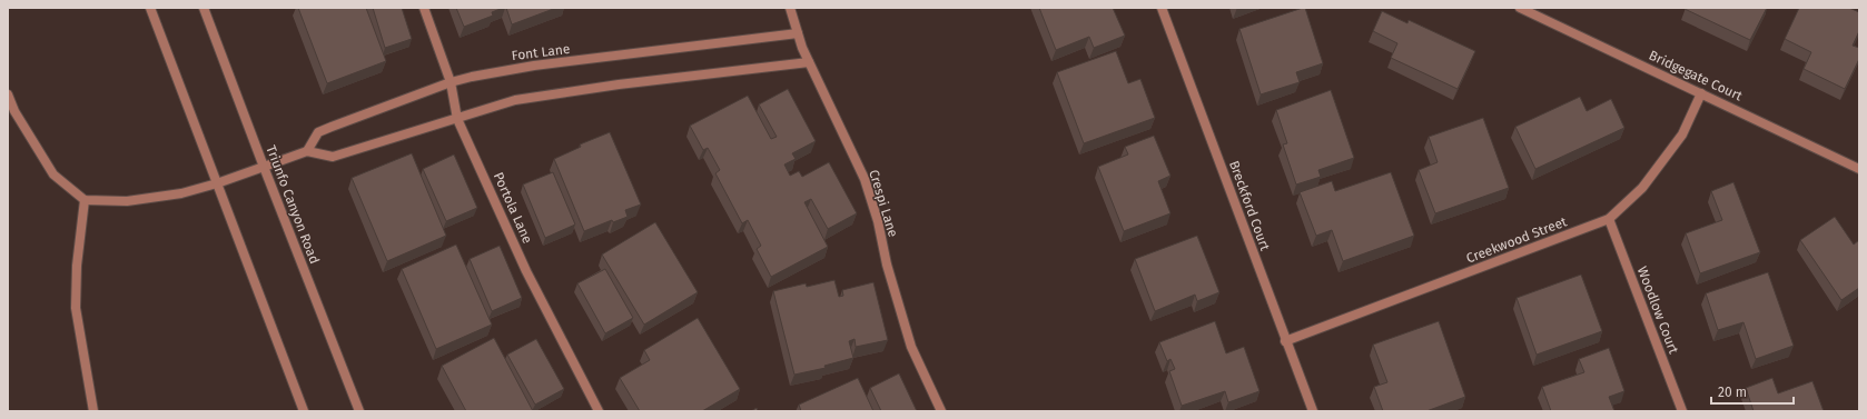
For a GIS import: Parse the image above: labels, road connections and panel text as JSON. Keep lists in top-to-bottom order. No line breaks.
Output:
{"streets":{"street":["Font Lane","Bridgegate Court","Crespi Lane","Triunfo Canyon Road","Breckford Court","Portola Lane","Creekwood Street","Woodlow Court"]},"crossings":[["Font Lane","Crespi Lane"],["Font Lane","Portola Lane"],["Bridgegate Court","Creekwood Street"],["Breckford Court","Creekwood Street"],["Creekwood Street","Woodlow Court"]],"scale_bar":"20 m"}
